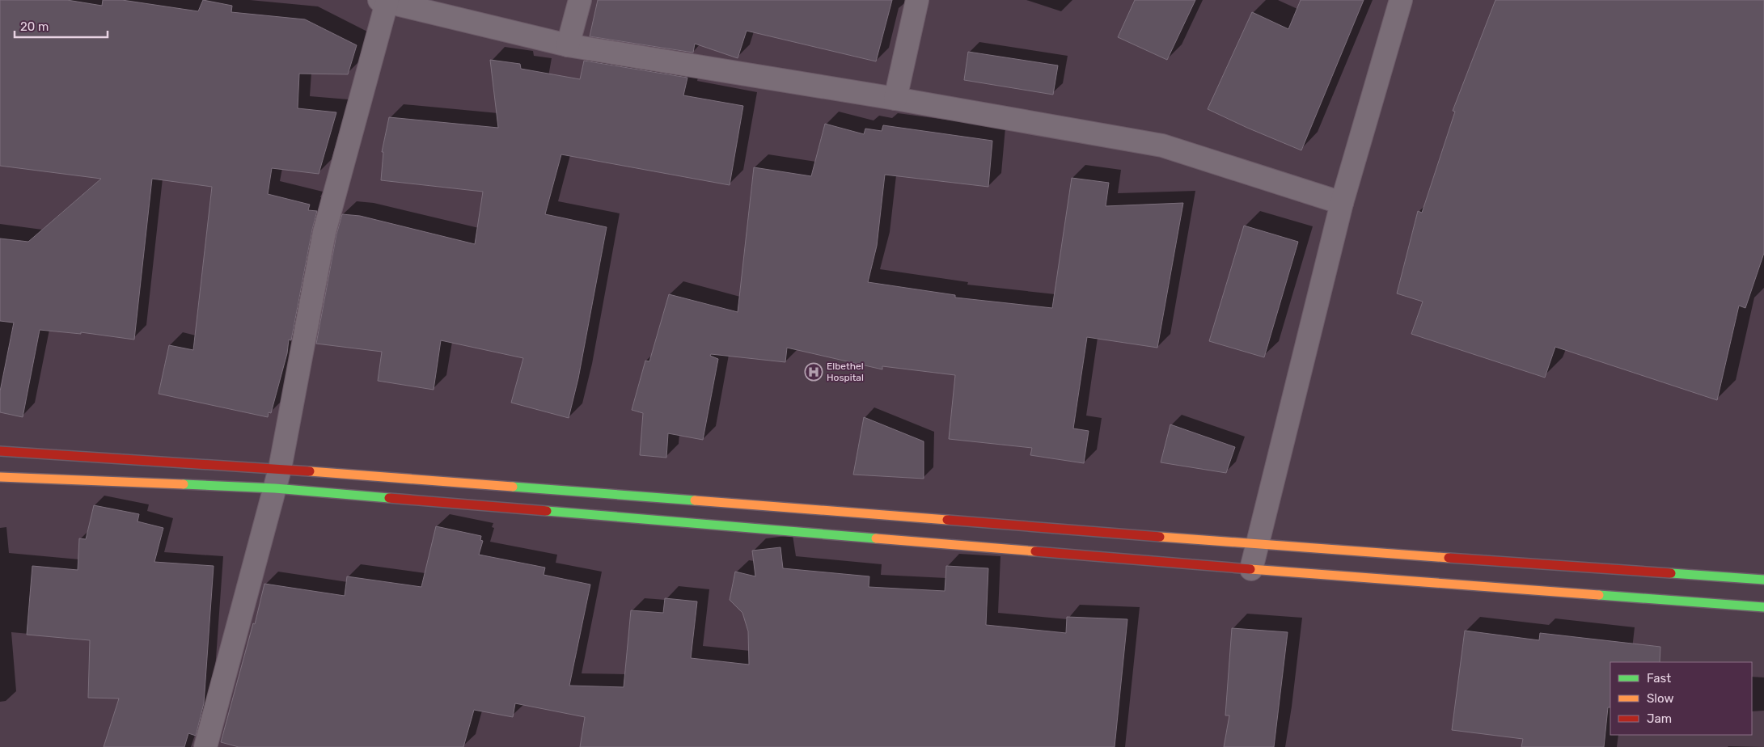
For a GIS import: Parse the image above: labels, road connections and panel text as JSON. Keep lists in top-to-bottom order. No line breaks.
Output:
{"places":{"hospital":["Elbethel Hospital"]},"legend":["Fast","Slow","Jam"],"scale_bar":"20 m"}
